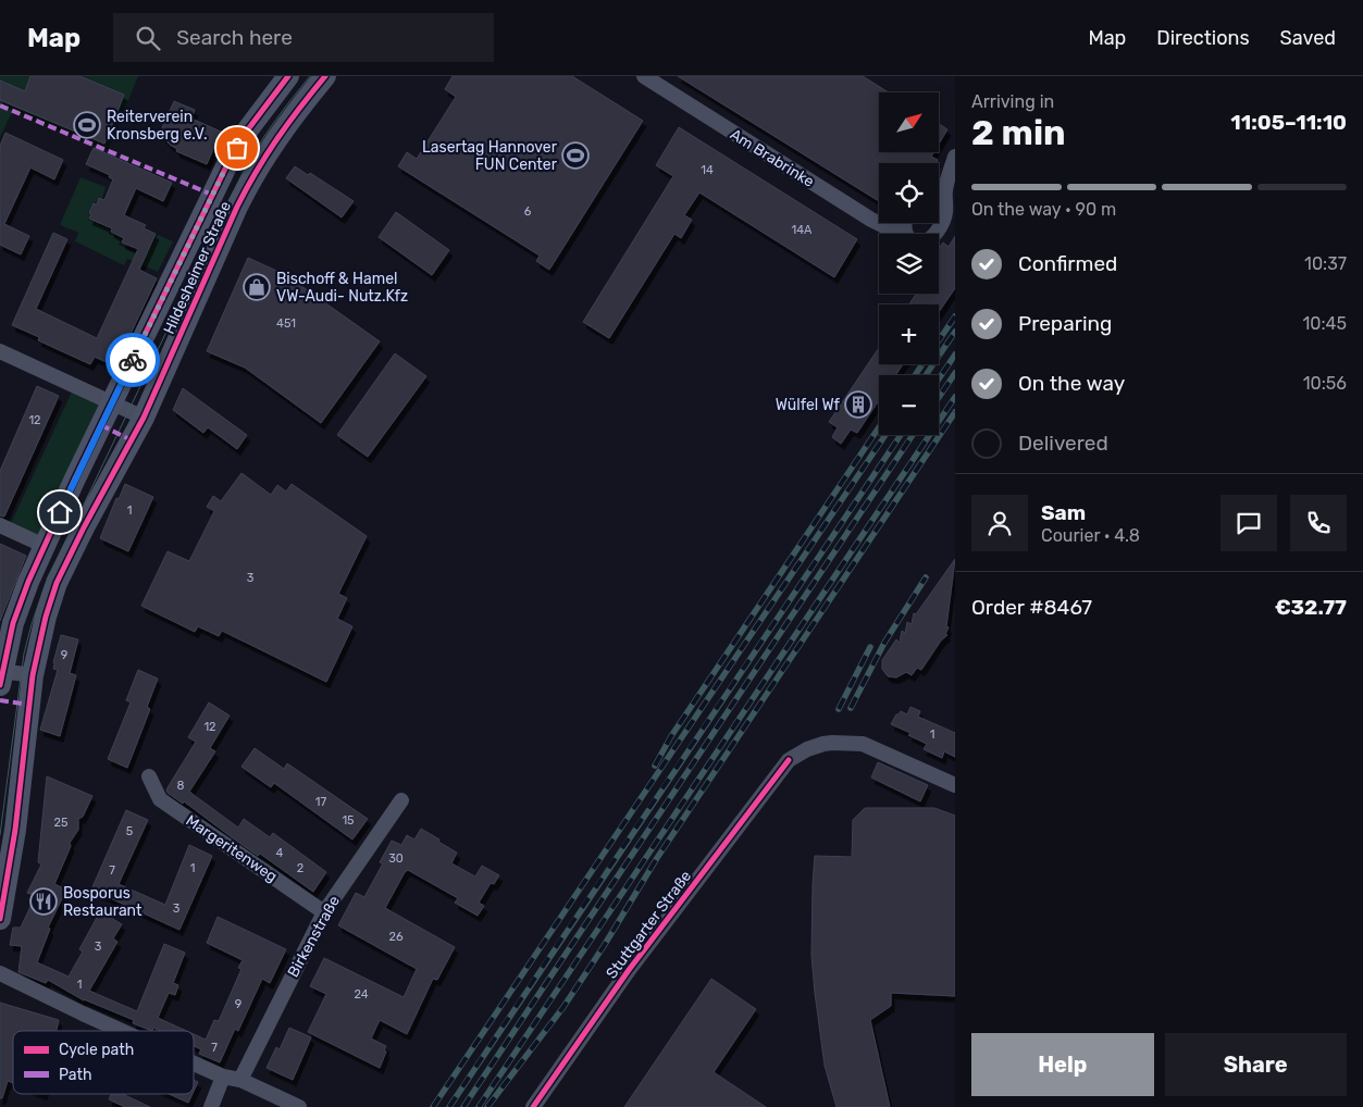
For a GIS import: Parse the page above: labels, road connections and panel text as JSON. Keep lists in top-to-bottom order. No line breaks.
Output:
{"streets":{"main road":["Hildesheimer Straße"],"street":["Am Brabrinke","Margeritenweg","Stuttgarter Straße","Birkenstraße"]},"crossings":[["Margeritenweg","Birkenstraße"]],"places":{"sports":["Reiterverein Kronsberg e.V.","Lasertag Hannover FUN Center"],"shop":["Bischoff & Hamel VW-Audi- Nutz.Kfz"],"building":["Wülfel Wf"],"restaurant":["Bosporus Restaurant"]},"house_numbers":["14","6","14A","451","12","1","3","9","12","1","8","17","15","25","5","4","30","1","2","7","3","26","3","1","24","9","7"],"legend":["Cycle path","Path"],"north":"top right","page":{"header":"Map","search":"Search here","nav":["Map","Directions","Saved"],"heading":["2 min","Arriving in","11:05–11:10"],"panel":["Sam","Courier · 4.8","Order #8467","€32.77"],"map_buttons":["+","−"],"bar":"On the way · 90 m","list":[["Confirmed","10:37"],["Preparing","10:45"],["On the way","10:56"],"Delivered"],"buttons":["Help","Share"]}}
